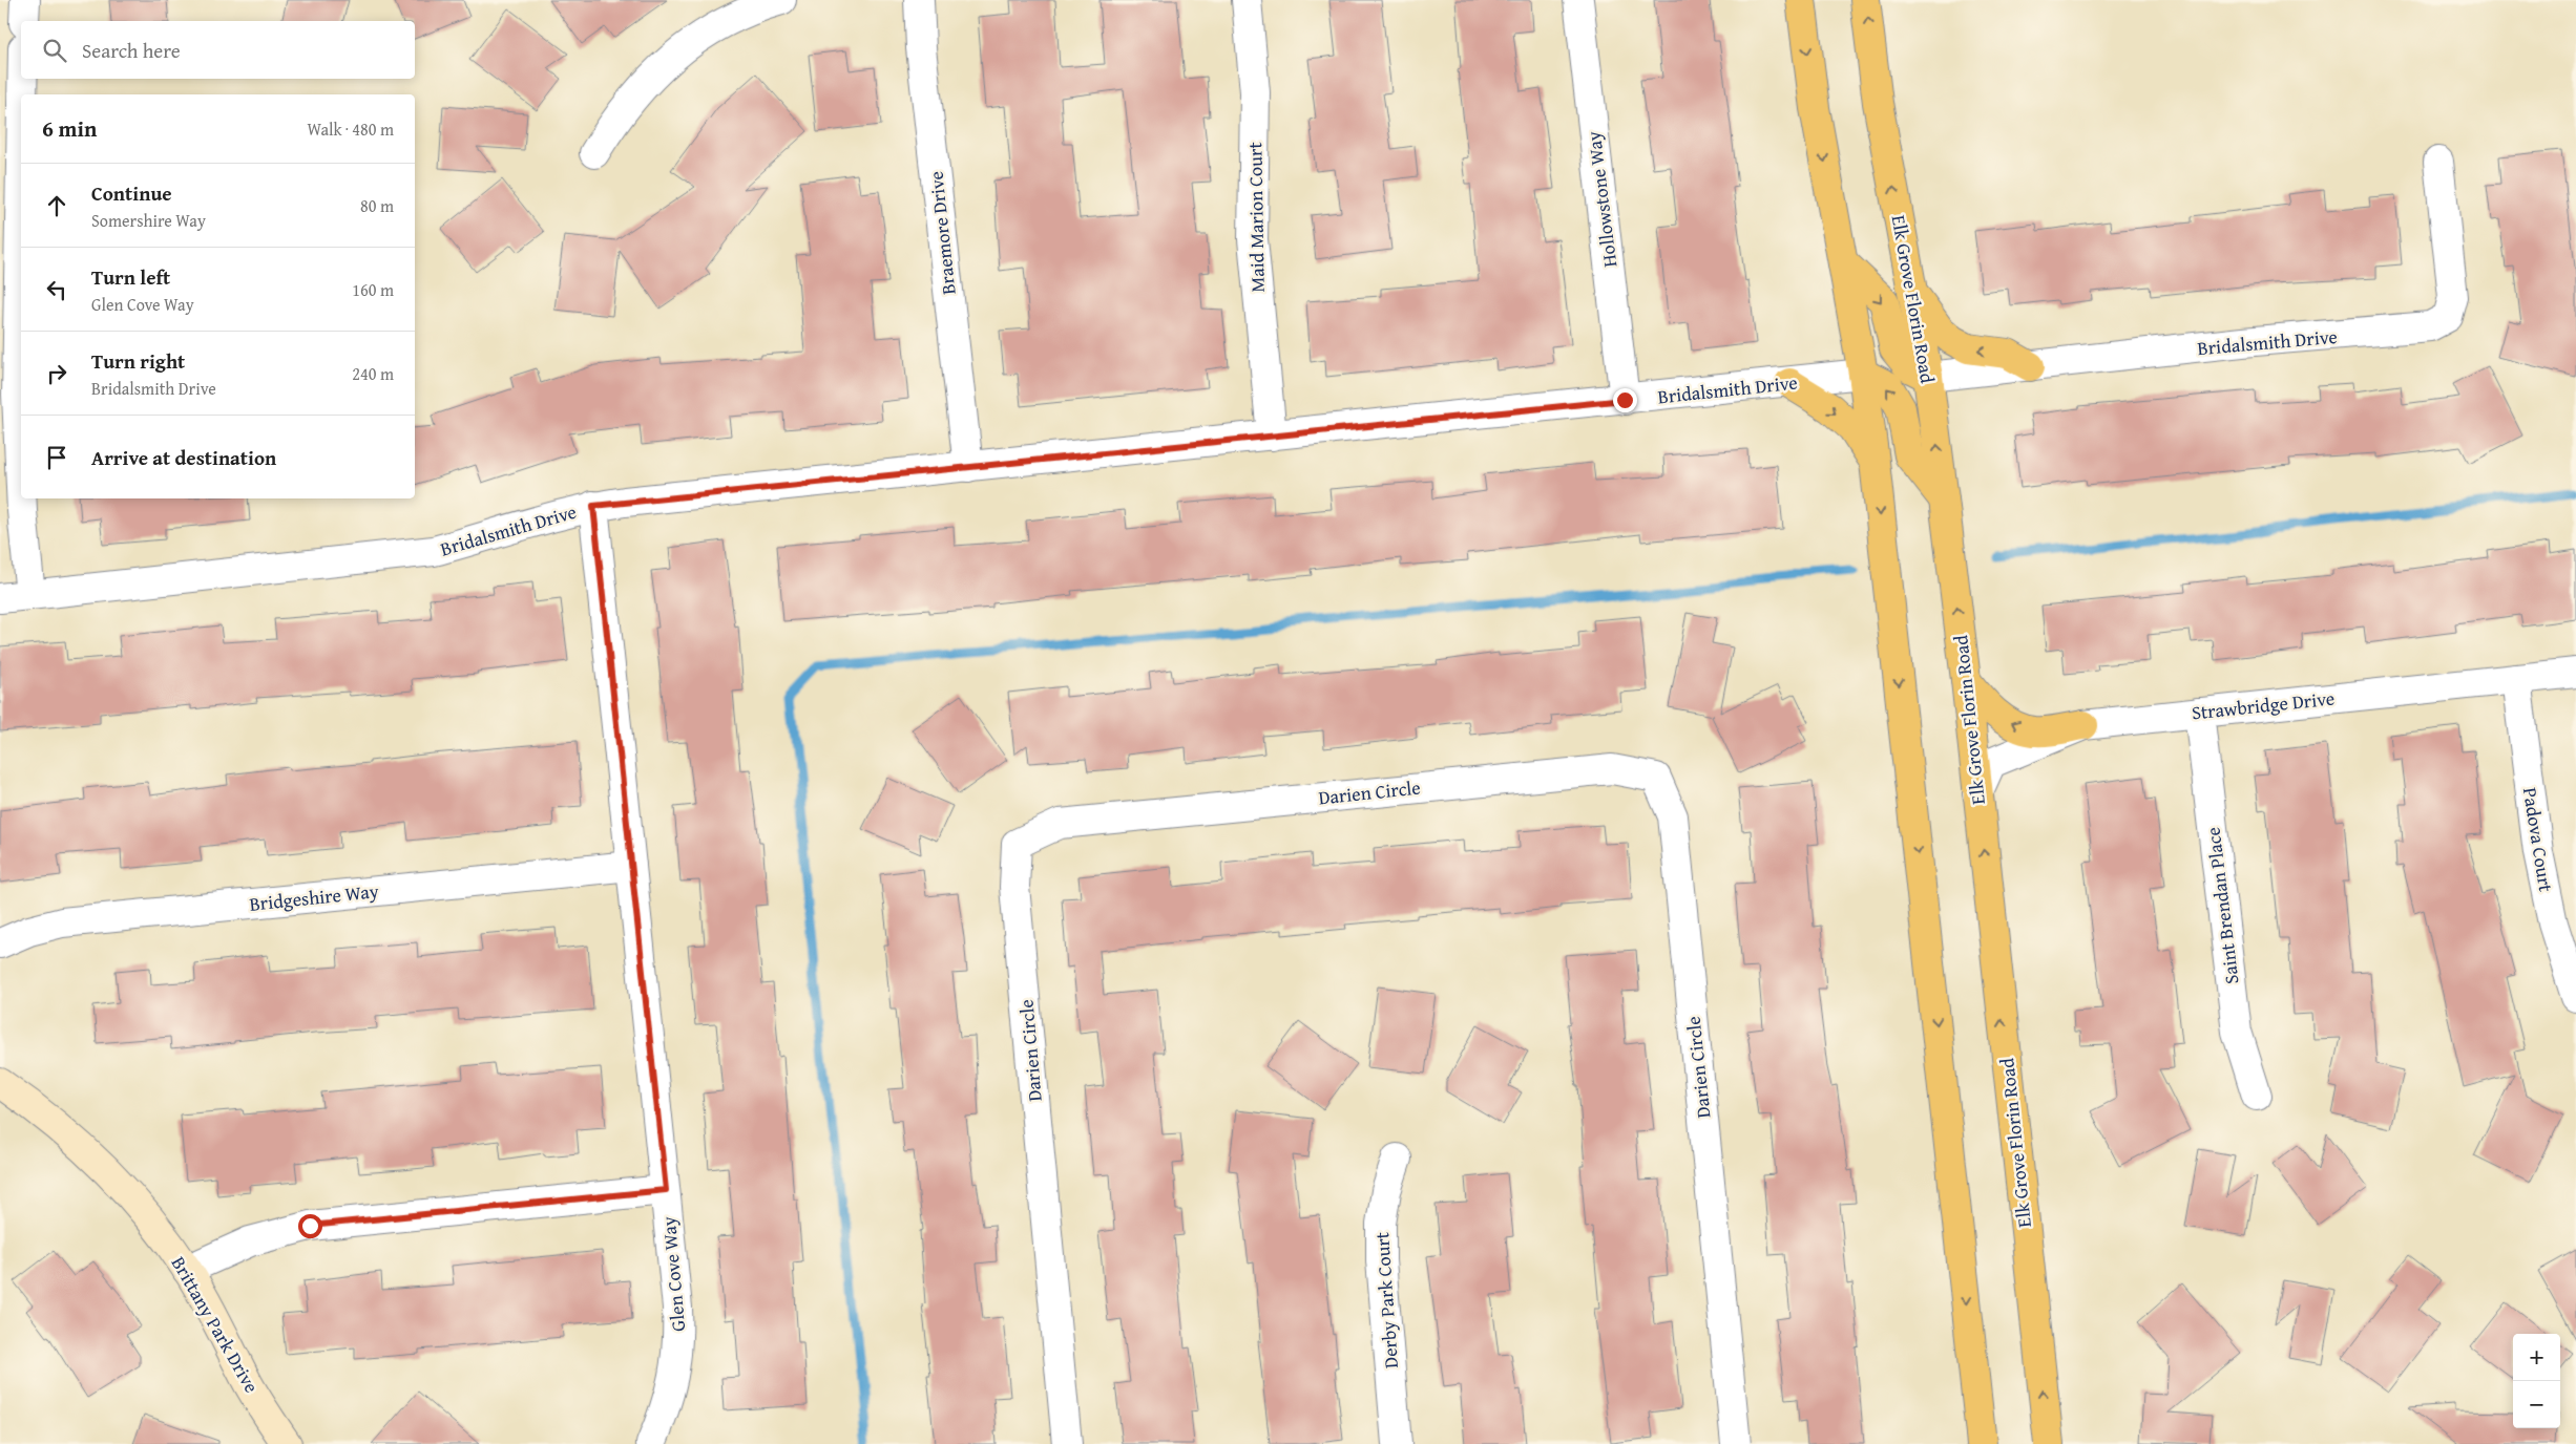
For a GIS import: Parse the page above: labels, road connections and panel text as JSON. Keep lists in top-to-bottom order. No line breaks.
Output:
{"streets":{"main road":["Elk Grove Florin Road"],"street":["Hollowstone Way","Maid Marion Court","Braemore Drive","Bridalsmith Drive","Strawbridge Drive","Darien Circle","Padova Court","Bridgeshire Way","Saint Brendan Place","Glen Cove Way","Derby Park Court","Brittany Park Drive"]},"crossings":[["Hollowstone Way","Bridalsmith Drive"],["Maid Marion Court","Bridalsmith Drive"],["Braemore Drive","Bridalsmith Drive"],["Elk Grove Florin Road","Bridalsmith Drive"],["Elk Grove Florin Road","Strawbridge Drive"],["Bridalsmith Drive","Glen Cove Way"],["Strawbridge Drive","Padova Court"],["Strawbridge Drive","Saint Brendan Place"],["Bridgeshire Way","Glen Cove Way"]],"page":{"search":"Search here","heading":["6 min","Walk · 480 m"],"list":[["Continue","Somershire Way","80 m"],["Turn left","Glen Cove Way","160 m"],["Turn right","Bridalsmith Drive","240 m"],"Arrive at destination"],"map_buttons":["+","−"]}}
